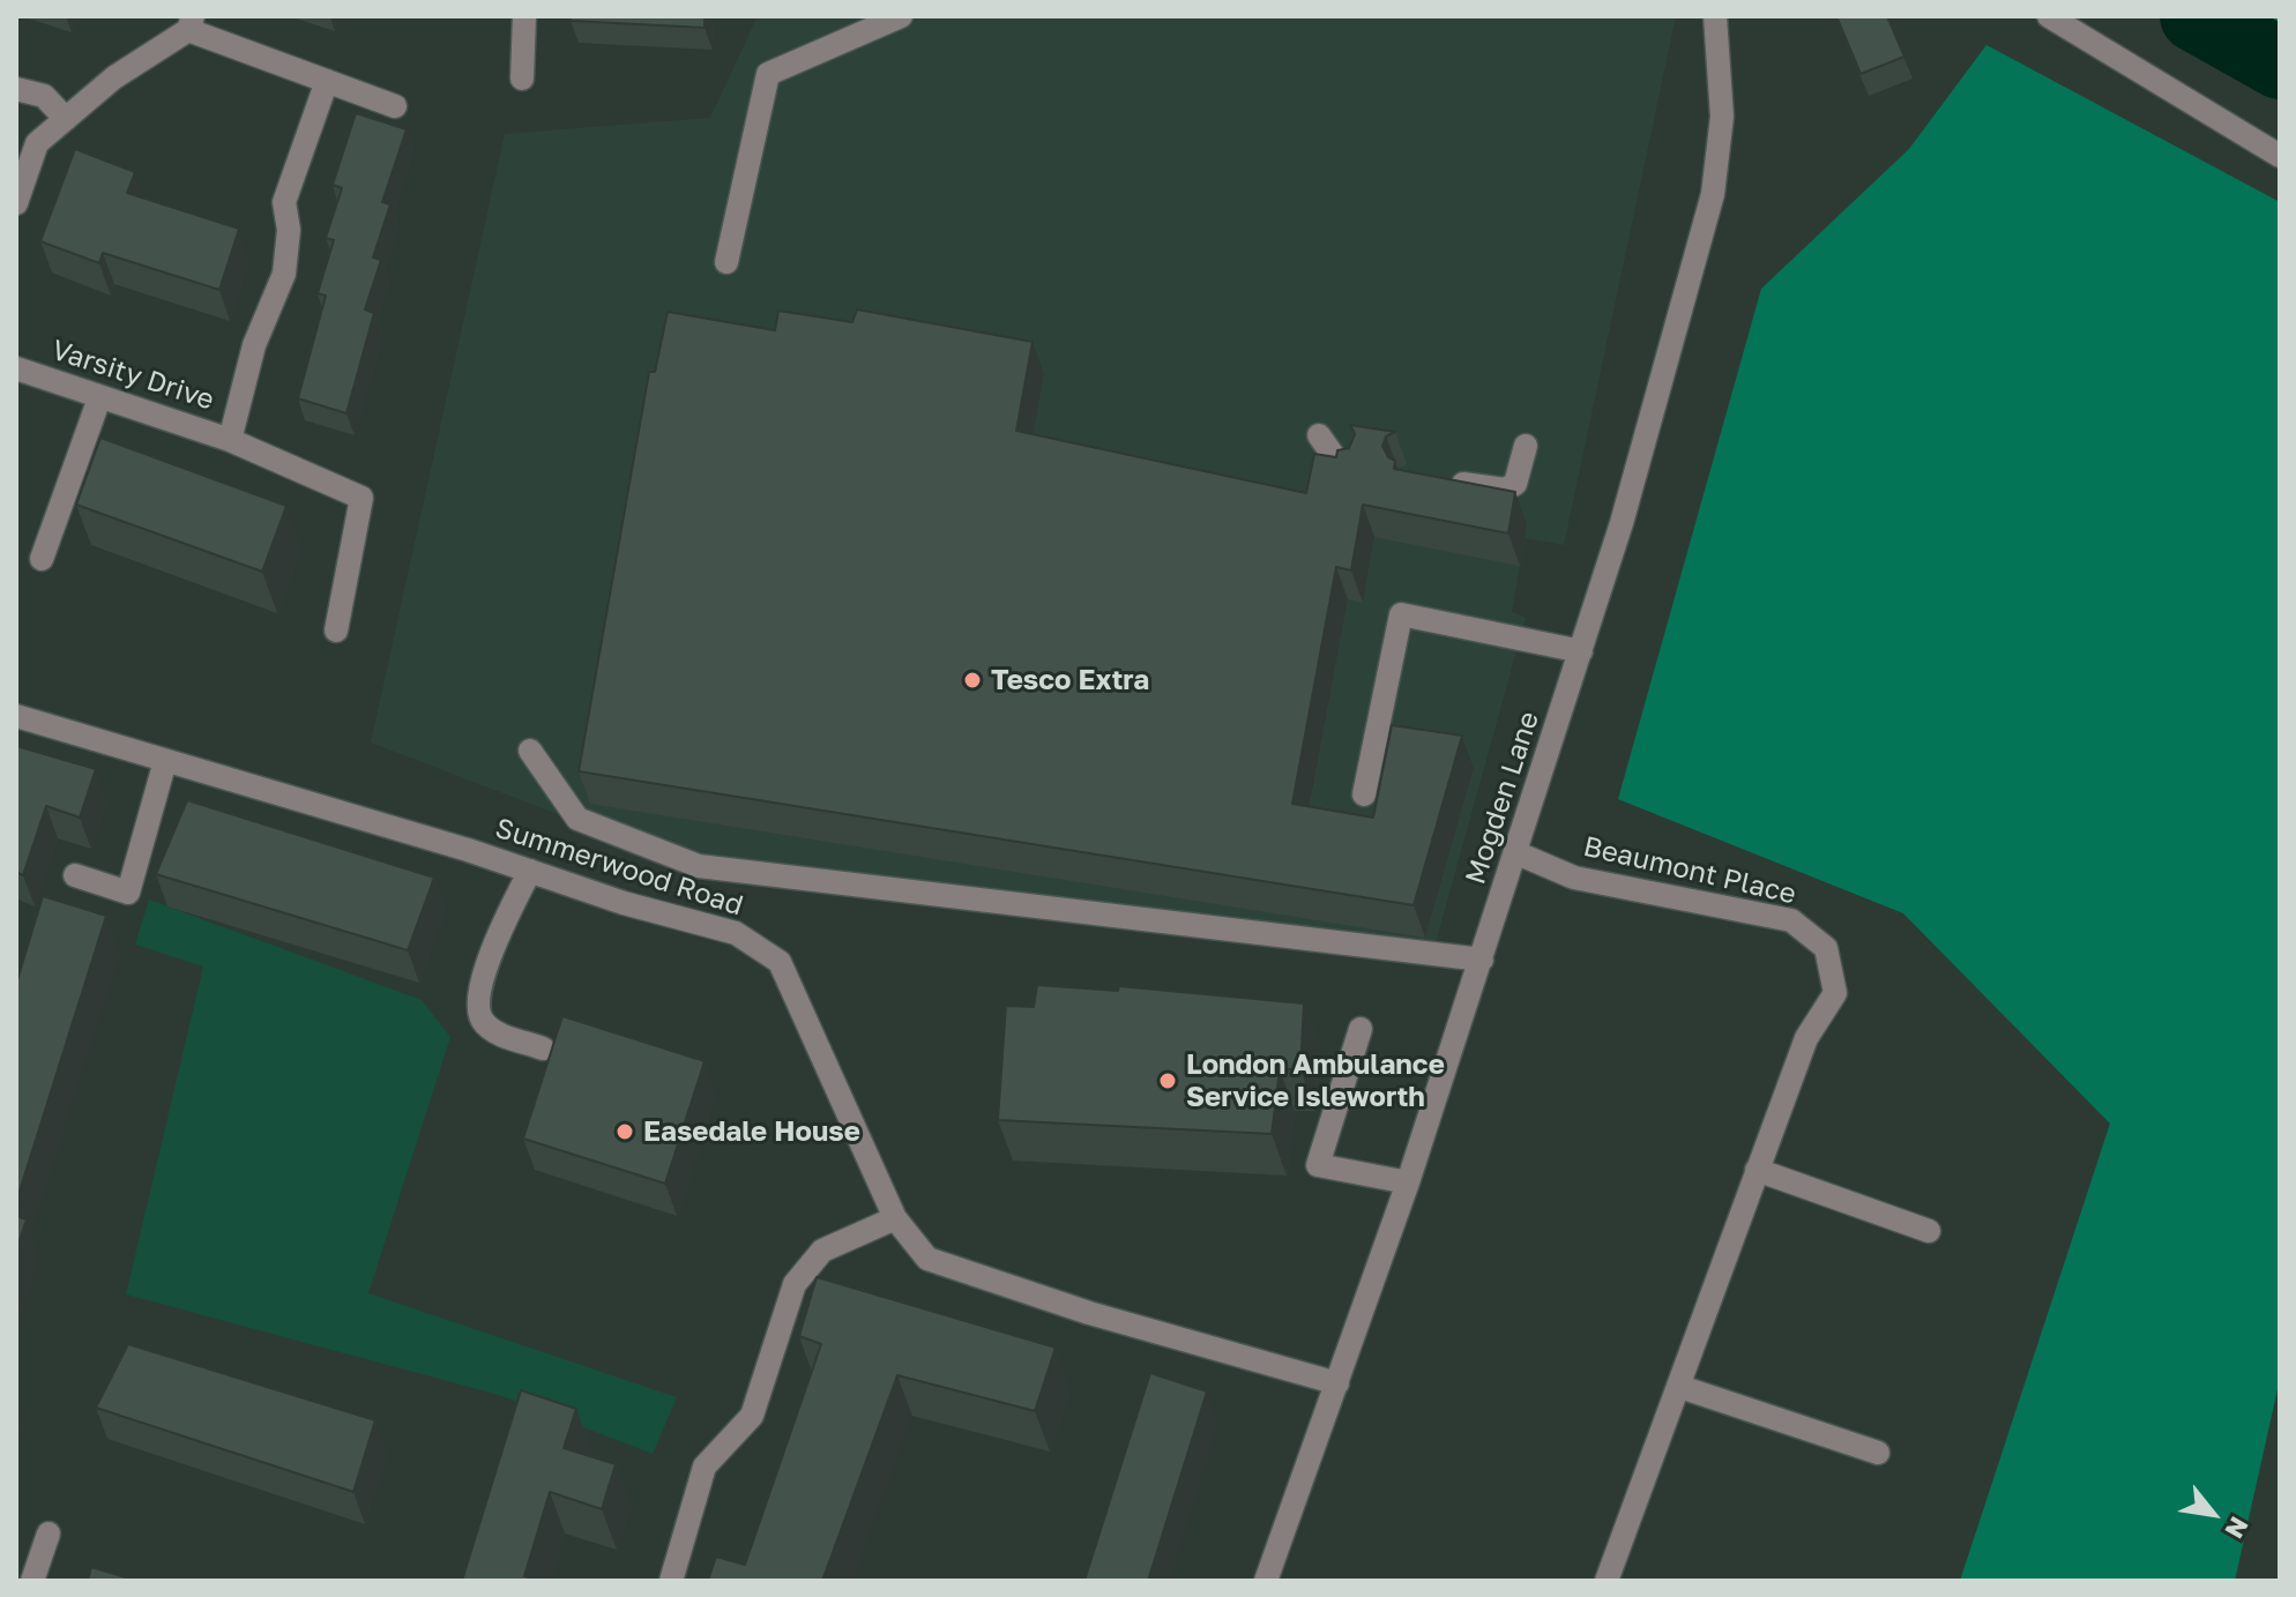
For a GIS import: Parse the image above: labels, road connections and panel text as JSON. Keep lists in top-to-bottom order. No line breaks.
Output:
{"streets":{"street":["Varsity Drive","Mogden Lane","Summerwood Road","Beaumont Place"]},"crossings":[["Mogden Lane","Summerwood Road"],["Mogden Lane","Beaumont Place"]],"places":["Tesco Extra","London Ambulance Service Isleworth","Easedale House"],"north":"bottom right"}
